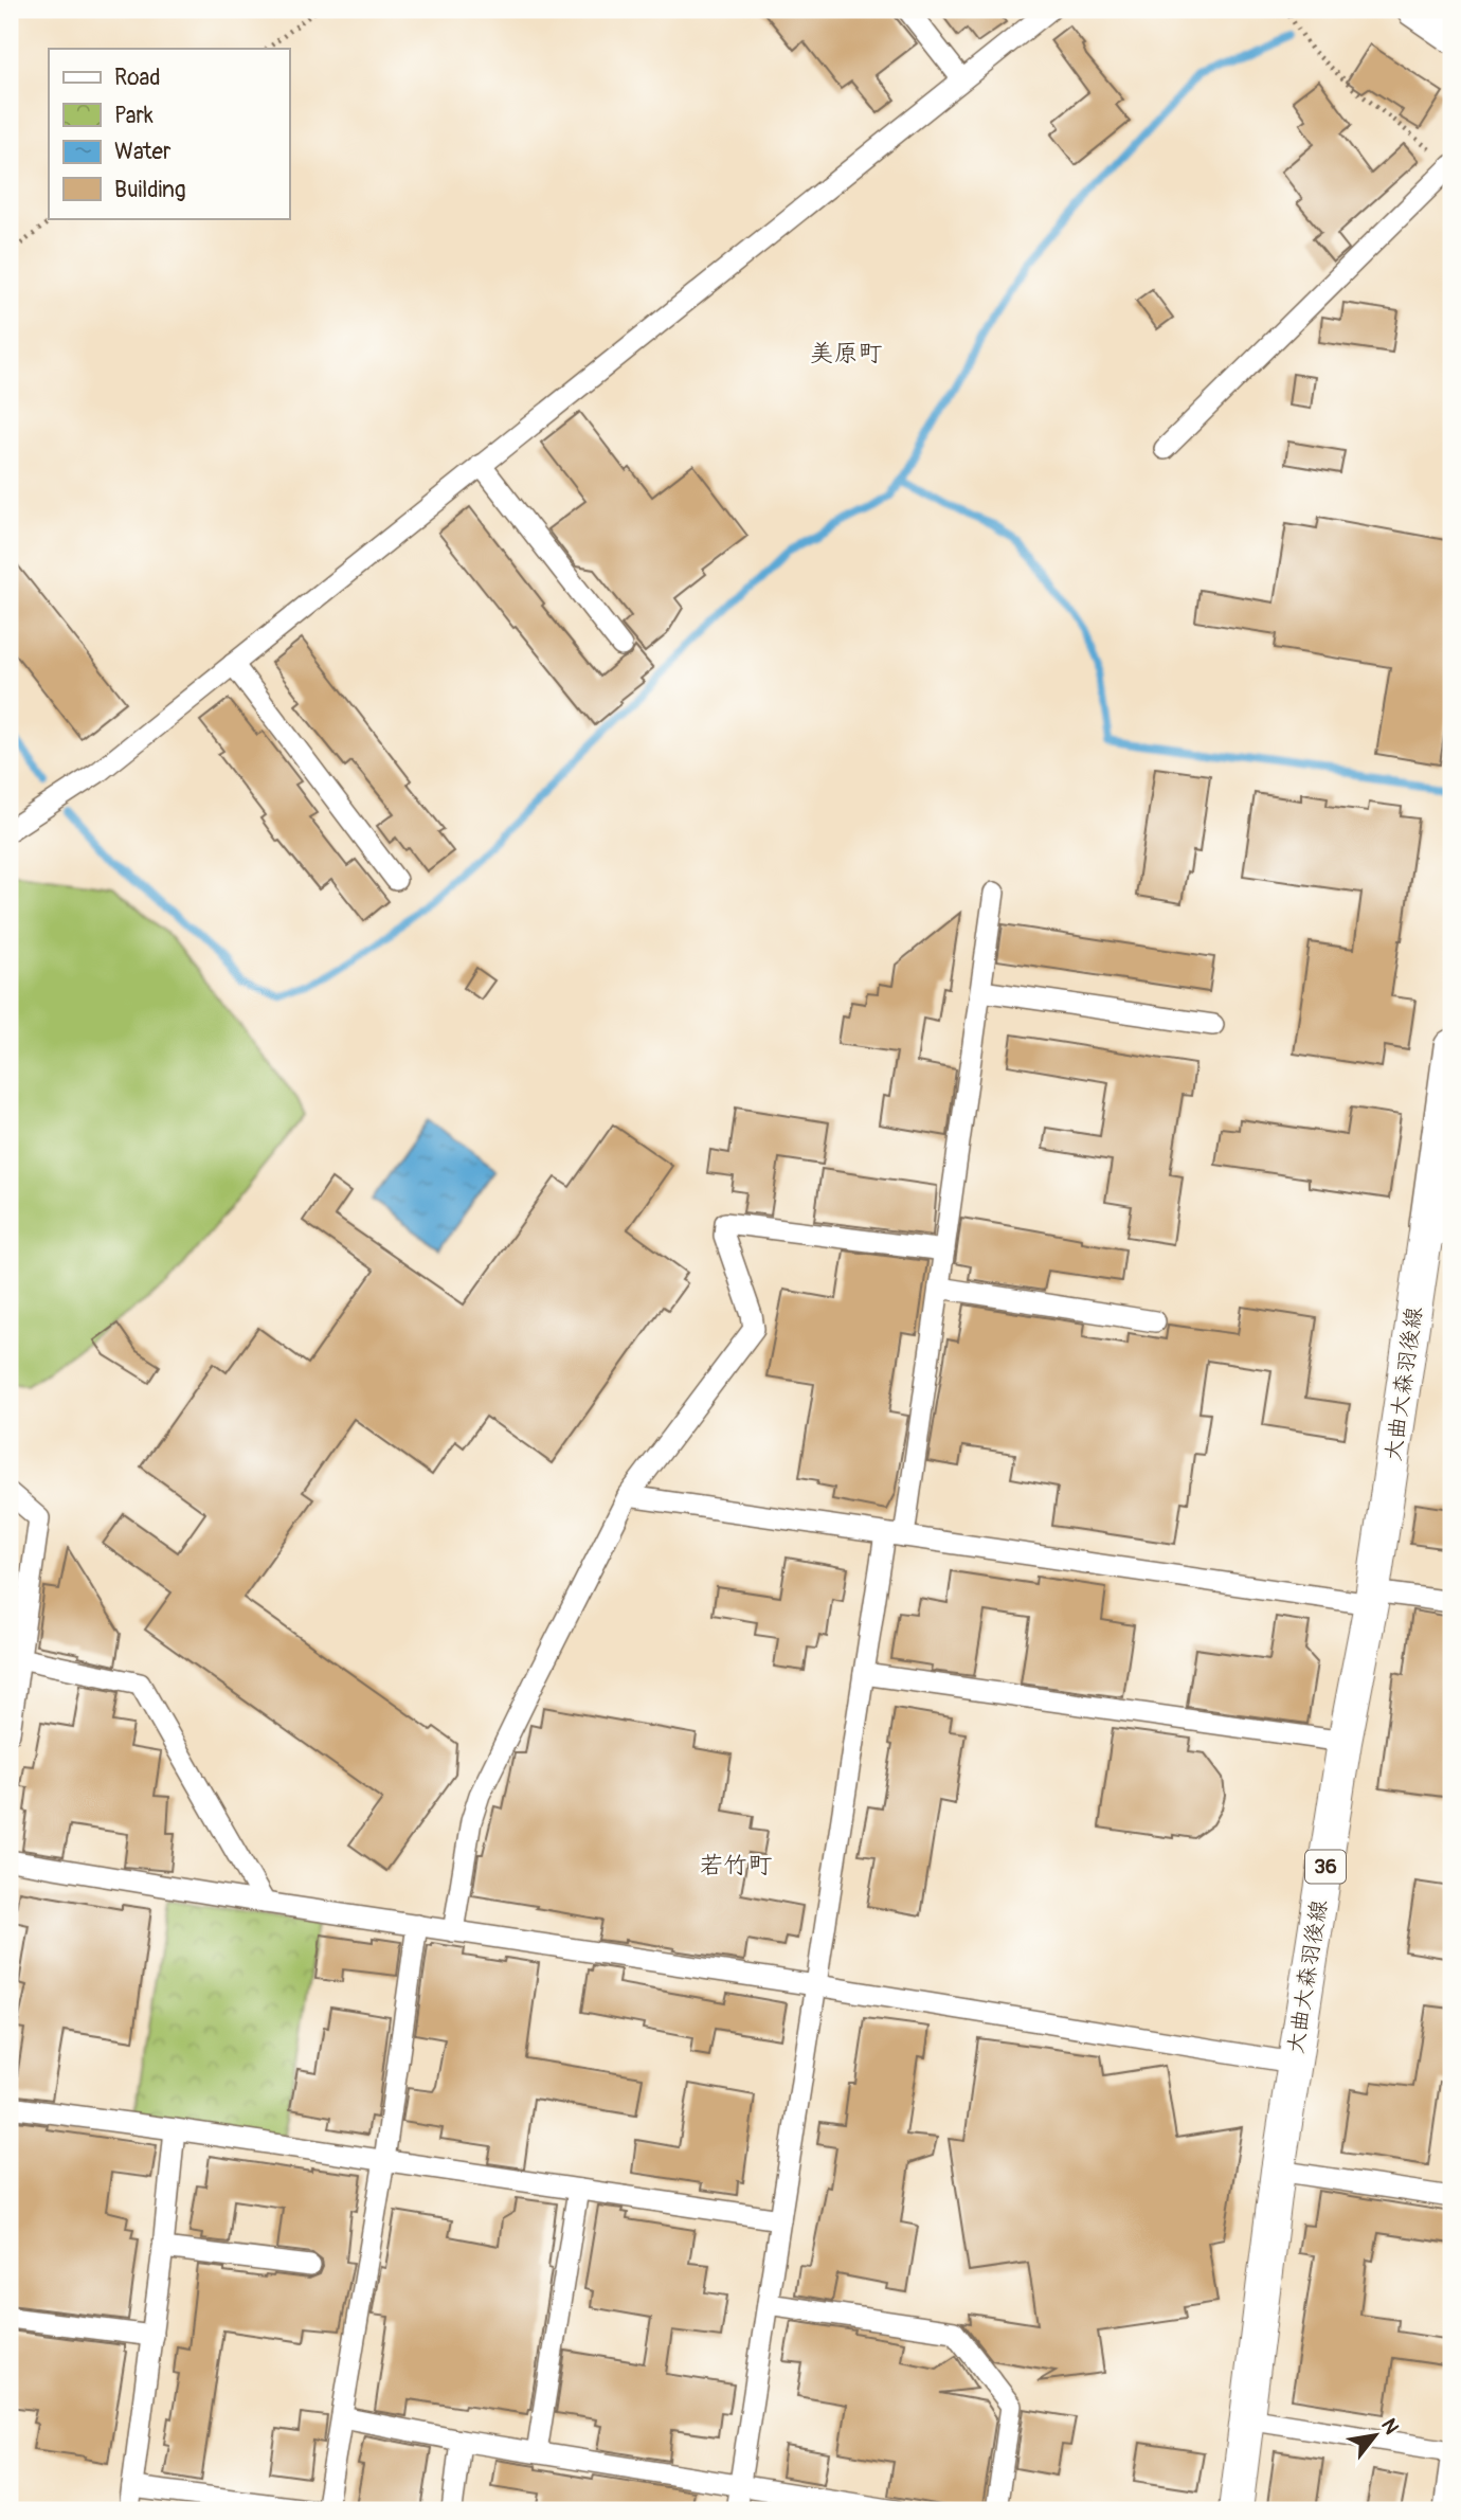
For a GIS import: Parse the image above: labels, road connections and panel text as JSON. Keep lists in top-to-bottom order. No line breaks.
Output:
{"streets":{"main road":["大曲大森羽後線","36"]},"districts":["美原町","若竹町"],"legend":["Road","Park","Water","Building"],"north":"top right"}
